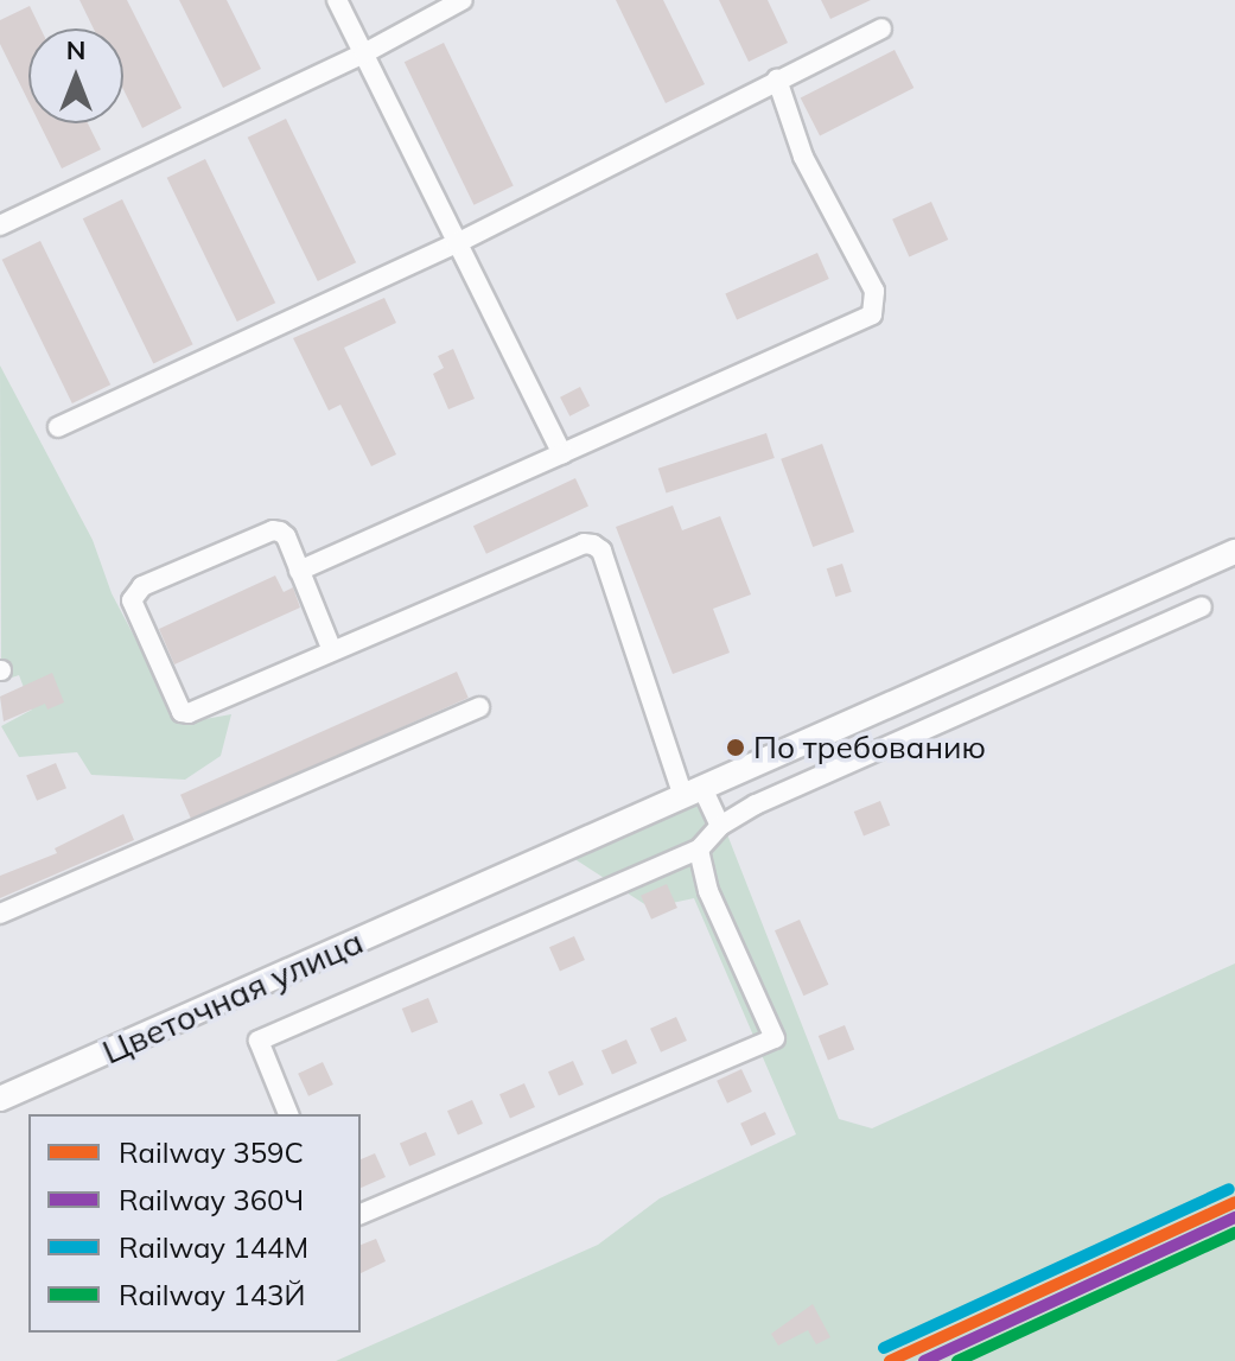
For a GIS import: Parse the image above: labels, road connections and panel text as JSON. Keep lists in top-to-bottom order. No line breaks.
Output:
{"streets":{"main road":["Цветочная улица"]},"places":["По требованию"],"lines":["rail line 144М","rail line 359С","rail line 360Ч","rail line 143Й"],"legend":["Railway 359С","Railway 360Ч","Railway 144М","Railway 143Й"],"north":"top"}
